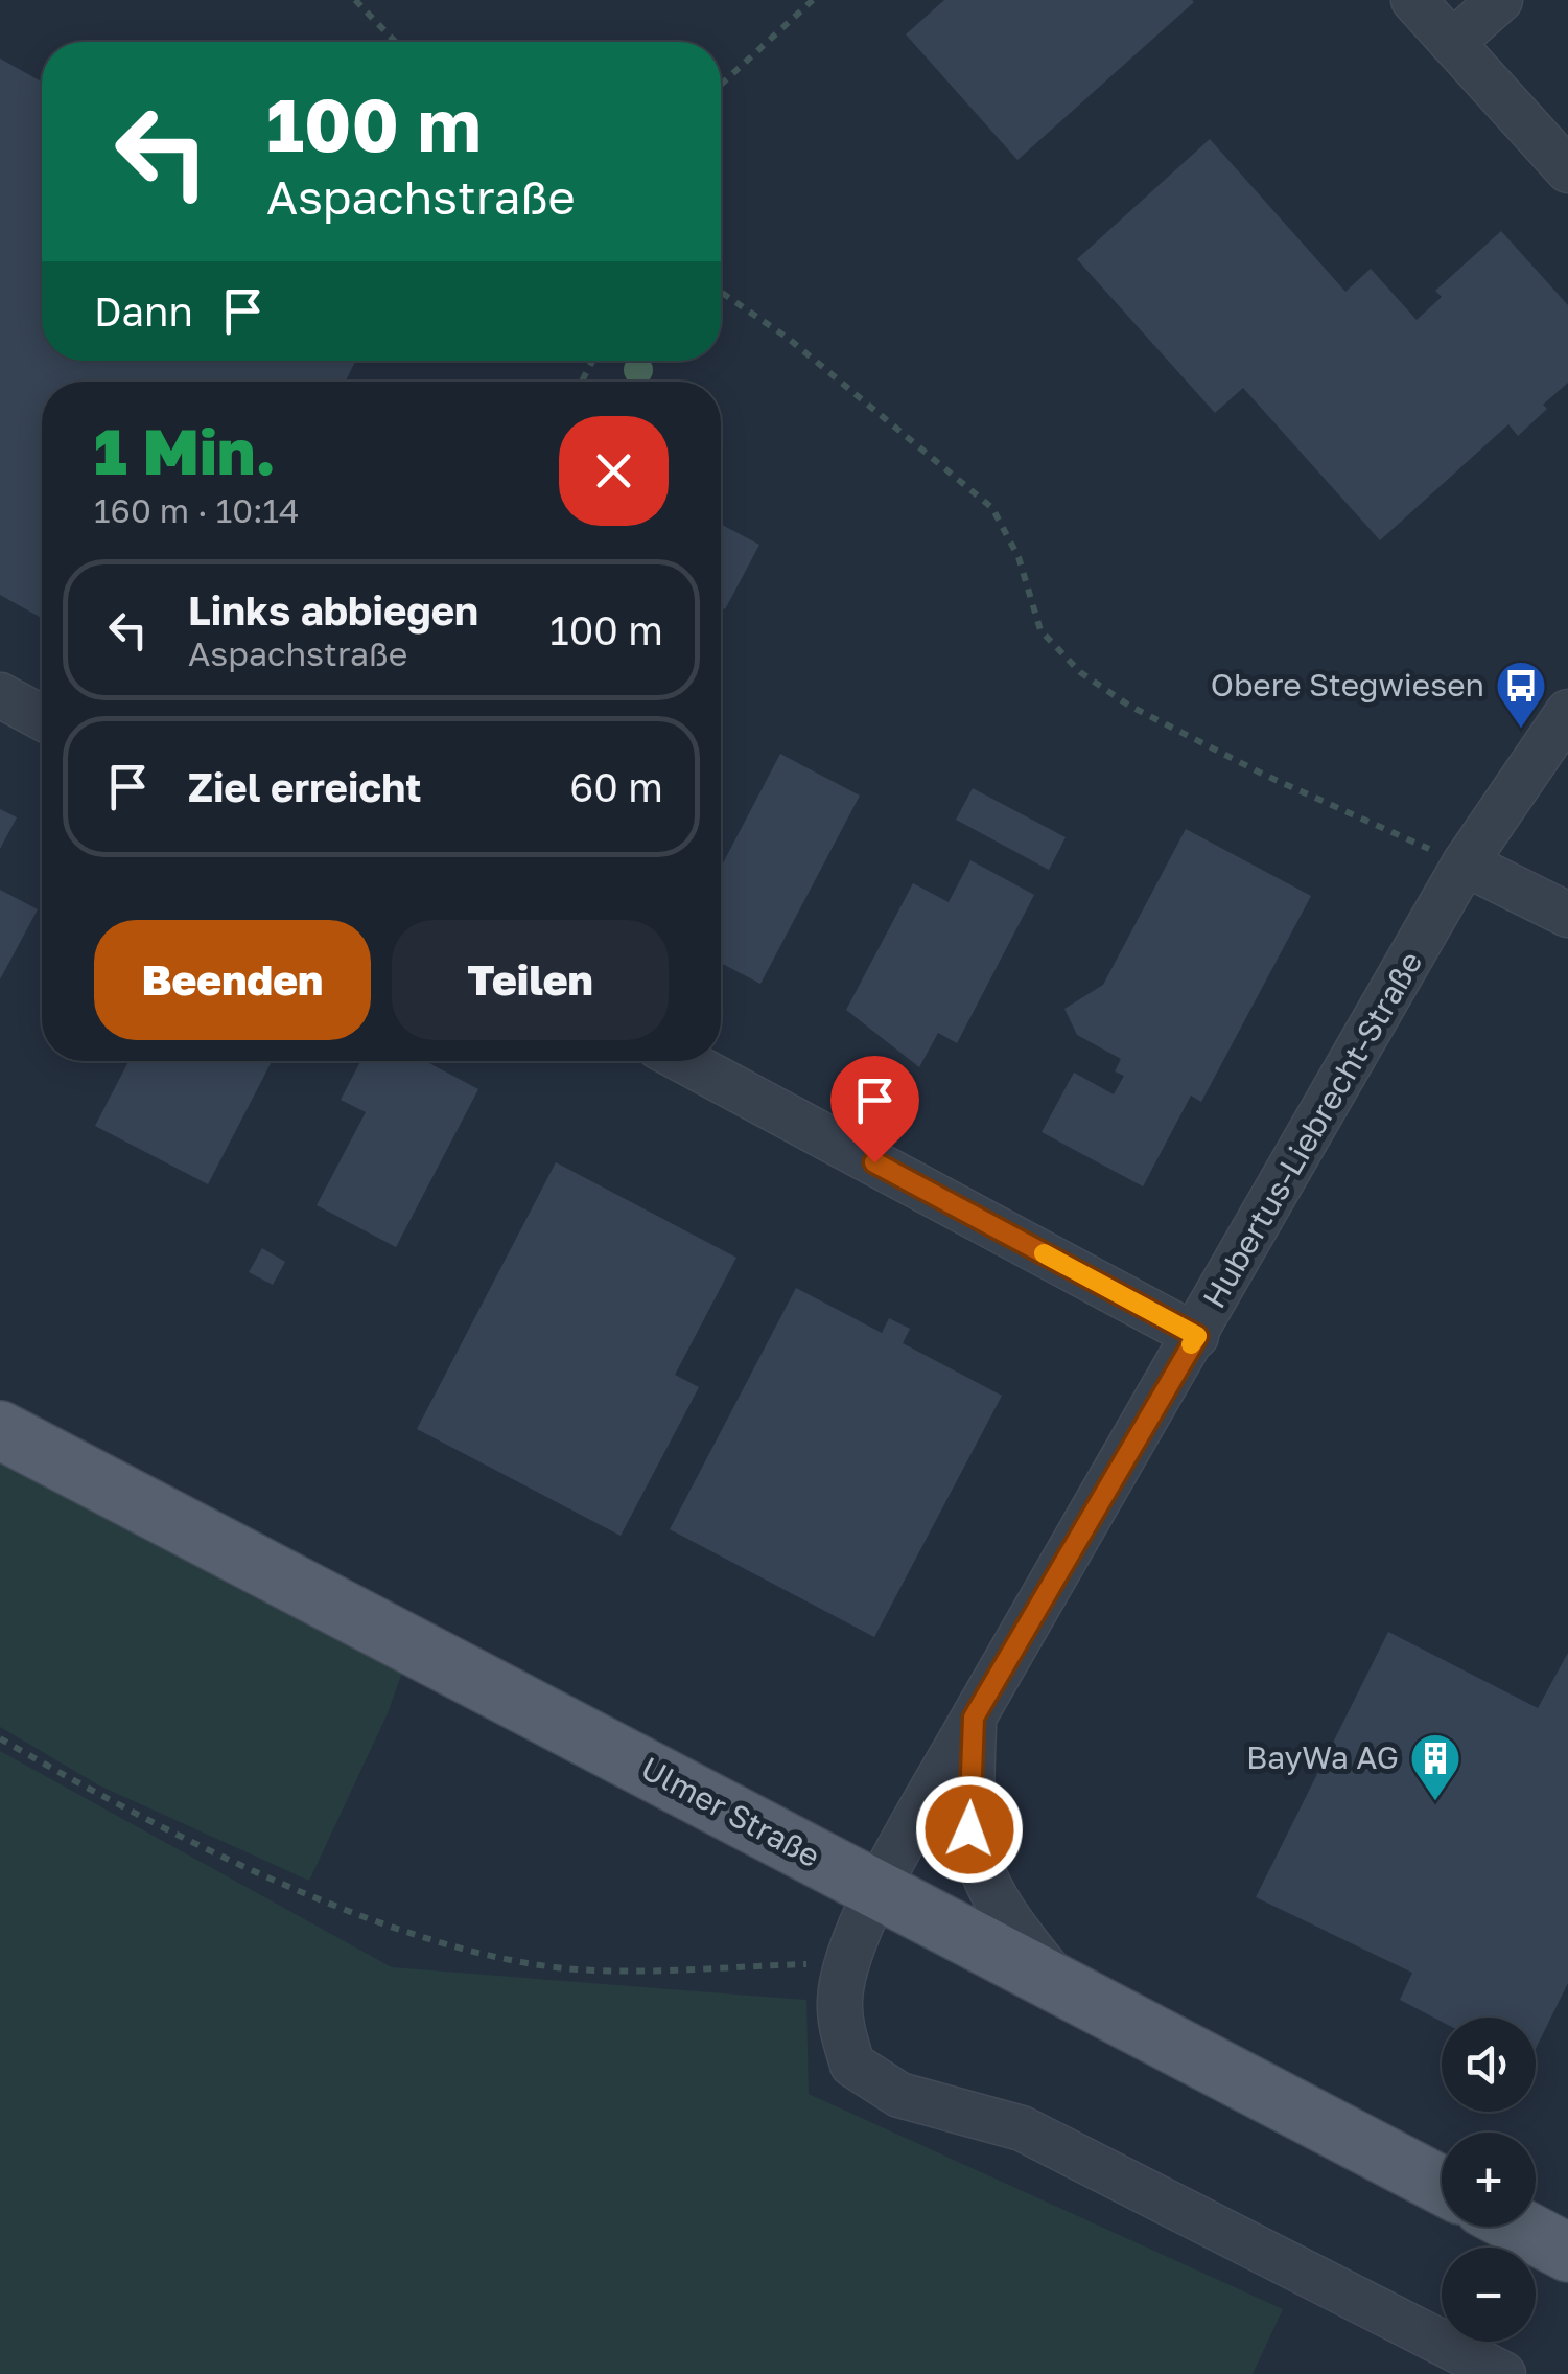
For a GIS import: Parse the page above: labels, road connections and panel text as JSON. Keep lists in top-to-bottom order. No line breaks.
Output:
{"streets":{"main road":["Ulmer Straße"],"street":["Hubertus-Liebrecht-Straße"]},"crossings":[["Hubertus-Liebrecht-Straße","Ulmer Straße"]],"places":{"bus stop":["Obere Stegwiesen"],"building":["BayWa AG"]},"page":{"turn":["100 m","Aspachstraße"],"then":"Dann","heading":["1 Min.","160 m · 10:14"],"list":[{"name":"Links abbiegen","note":"Aspachstraße","value":"100 m"},{"name":"Ziel erreicht","value":"60 m"}],"buttons":["Beenden","Teilen"],"map_buttons":["+","−"]}}
